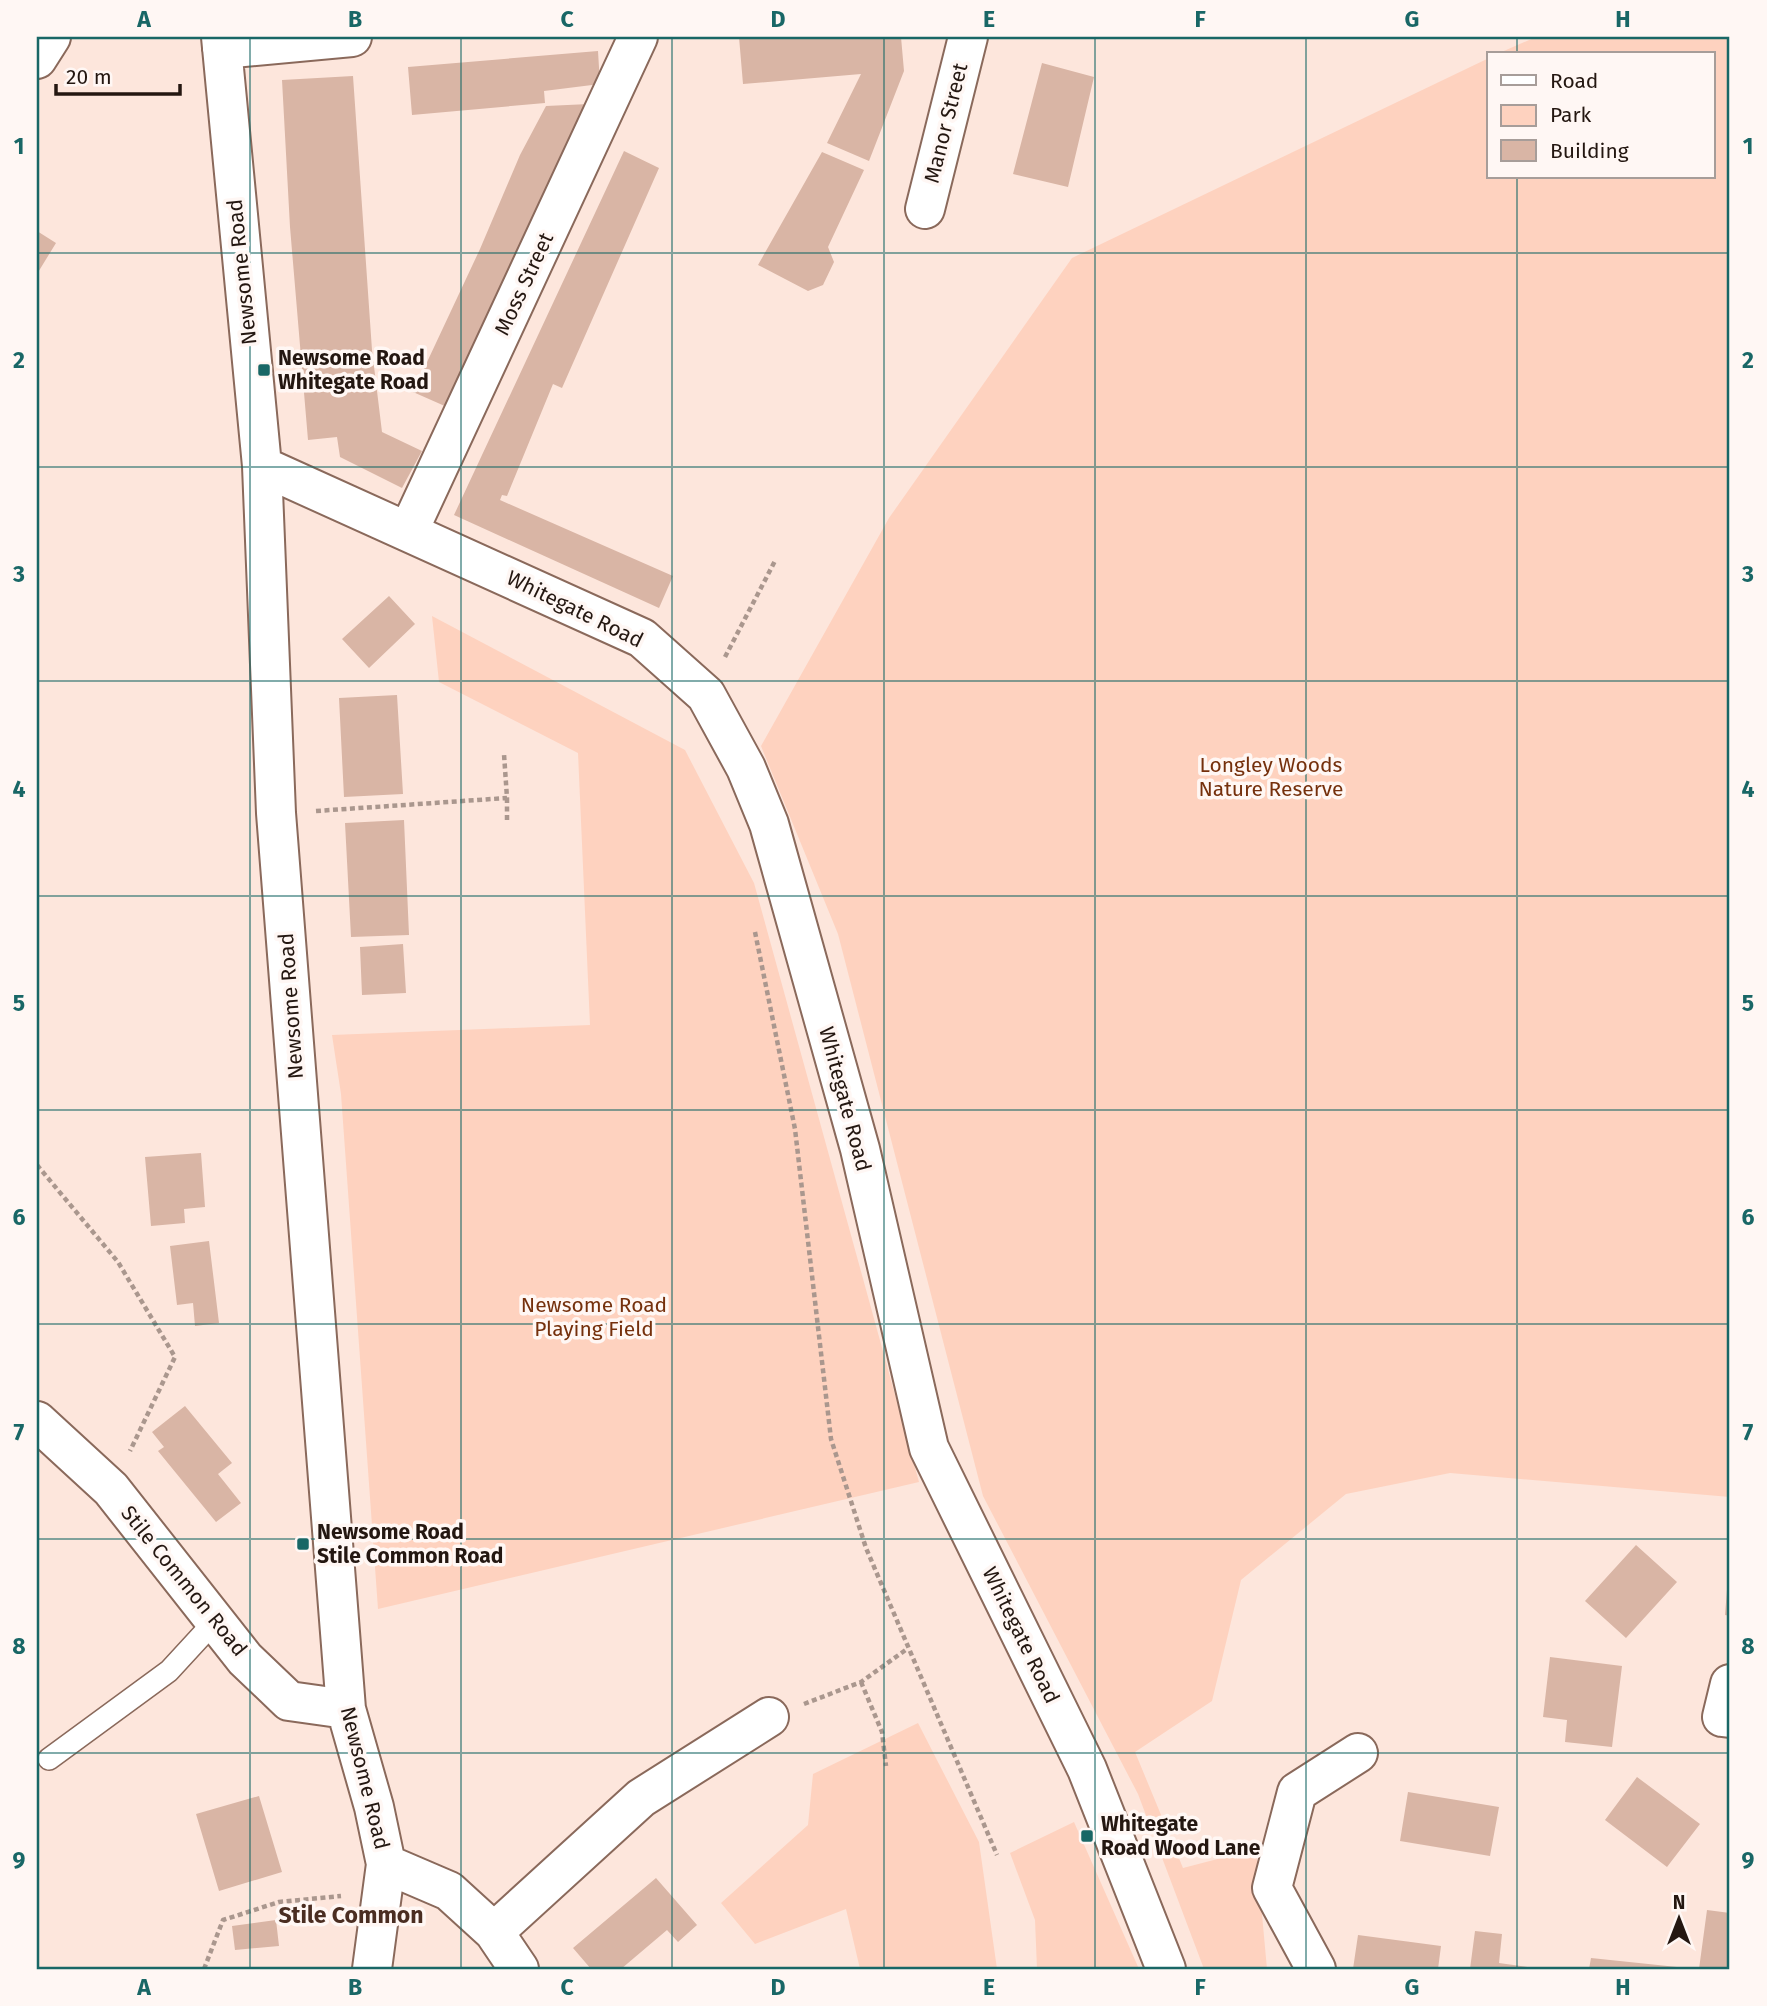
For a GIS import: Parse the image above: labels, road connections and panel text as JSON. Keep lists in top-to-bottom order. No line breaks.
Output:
{"streets":{"street":["Manor Street","Newsome Road","Moss Street","Whitegate Road","Stile Common Road"]},"crossings":[["Newsome Road","Whitegate Road"],["Newsome Road","Stile Common Road"],["Moss Street","Whitegate Road"]],"districts":["Stile Common"],"parks":["Longley Woods Nature Reserve","Newsome Road Playing Field"],"places":{"transit":["Newsome Road Whitegate Road","Newsome Road Stile Common Road","Whitegate Road Wood Lane"]},"legend":["Road","Park","Building"],"scale_bar":"20 m","north":"top","grid":{"columns":["A","B","C","D","E","F","G","H"],"rows":["1","2","3","4","5","6","7","8","9"]}}
